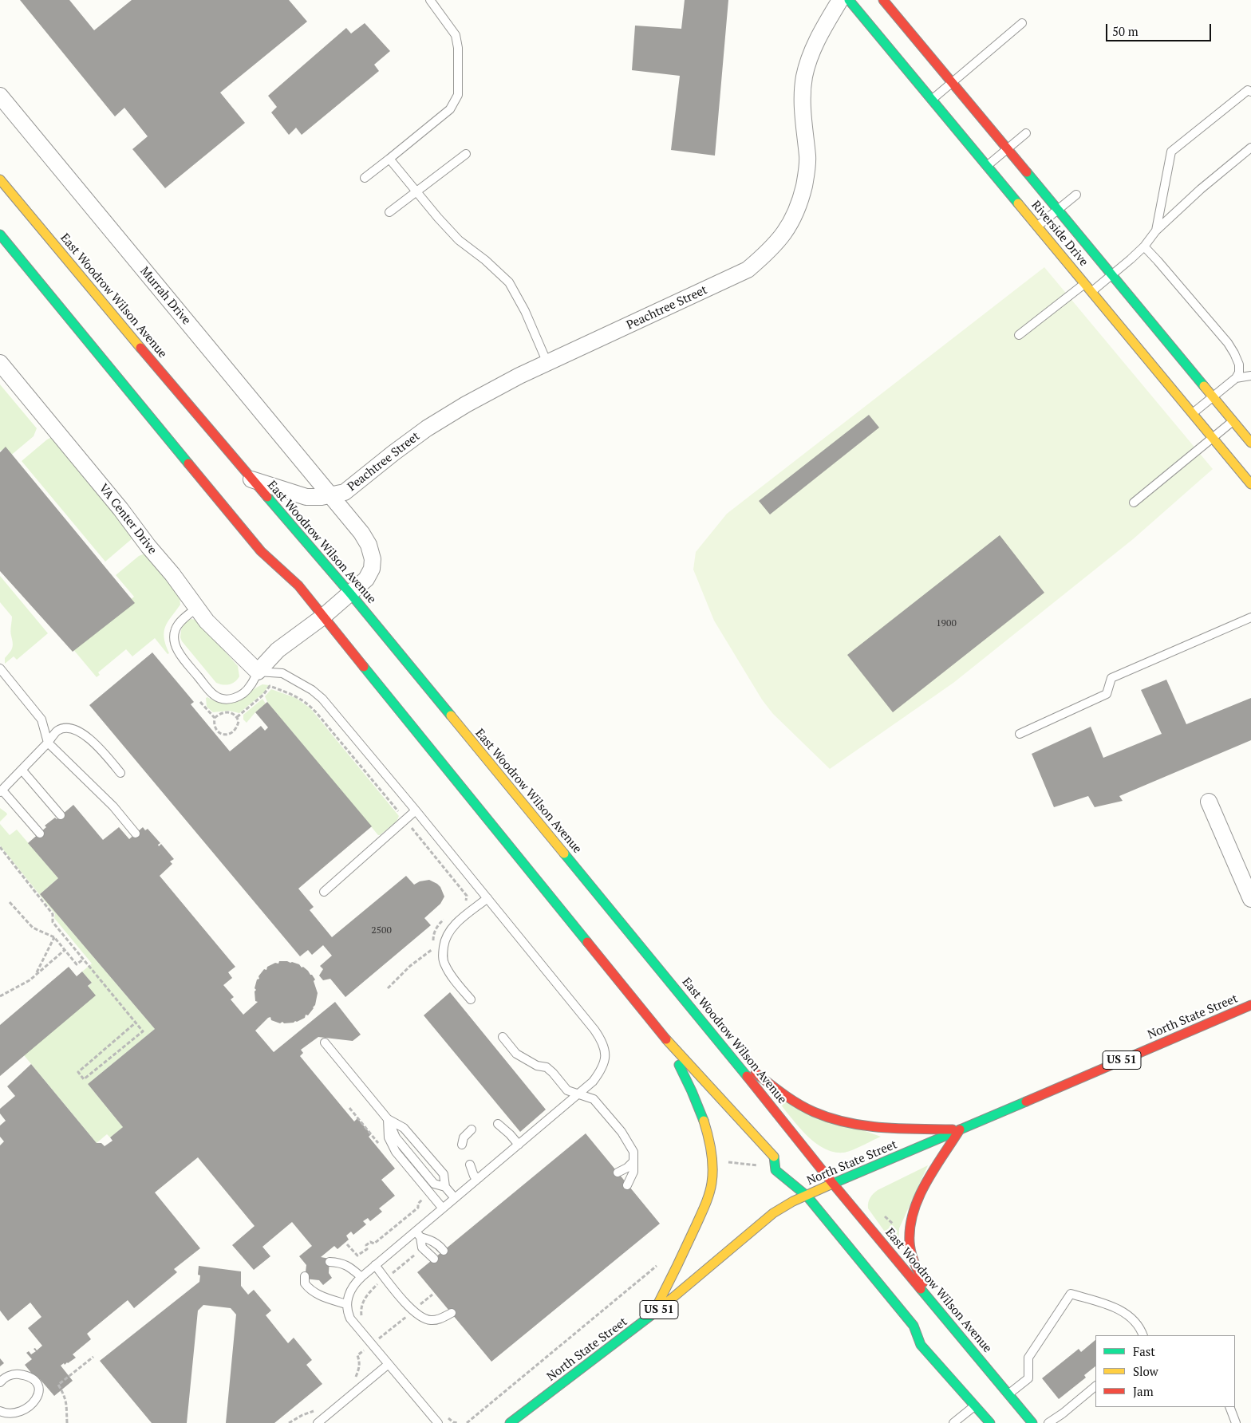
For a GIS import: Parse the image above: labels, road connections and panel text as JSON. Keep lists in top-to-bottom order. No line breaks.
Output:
{"streets":{"main road":["Riverside Drive","East Woodrow Wilson Avenue","North State Street","US 51"],"street":["Murrah Drive","Peachtree Street","VA Center Drive"]},"crossings":[["East Woodrow Wilson Avenue","Peachtree Street"],["East Woodrow Wilson Avenue","North State Street"],["Murrah Drive","Peachtree Street"]],"house_numbers":["1900","2500"],"legend":["Fast","Slow","Jam"],"scale_bar":"50 m"}
